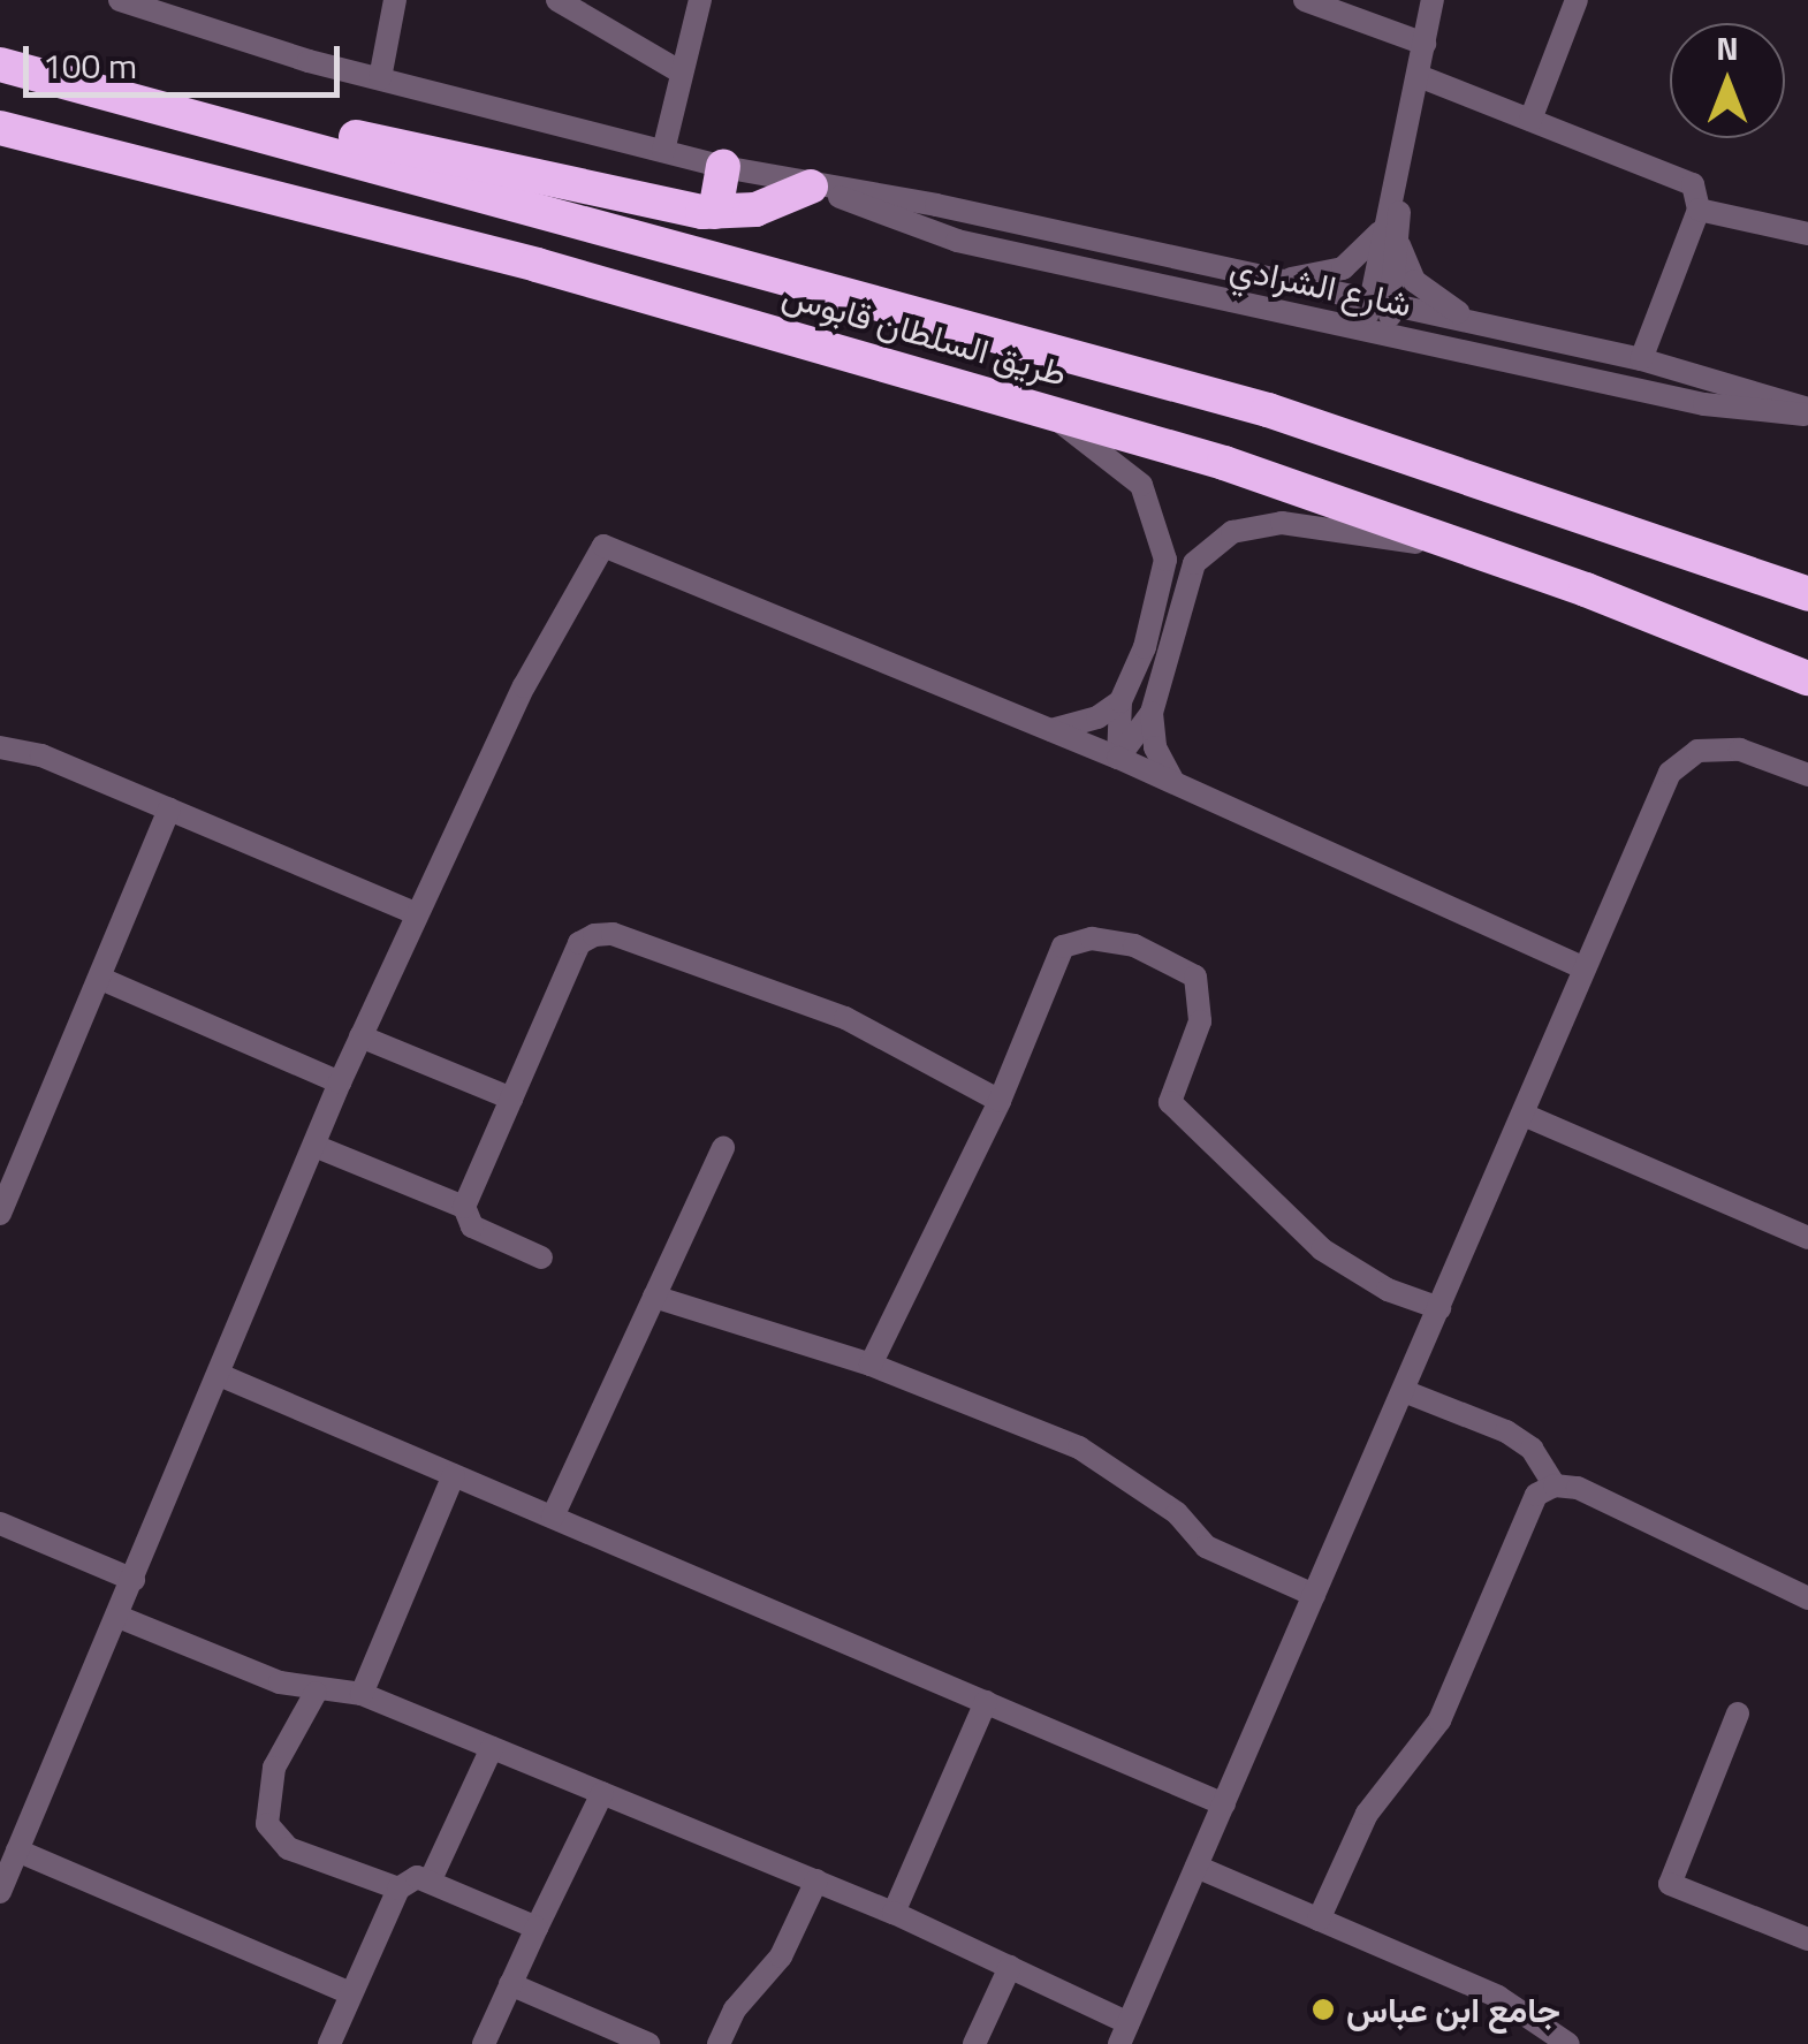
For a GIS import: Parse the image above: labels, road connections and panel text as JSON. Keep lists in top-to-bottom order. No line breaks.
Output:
{"streets":{"highway":["طريق السلطان قابوس"],"street":["شارع الشرادي"]},"places":["جامع ابن عباس"],"scale_bar":"100 m","north":"top"}
